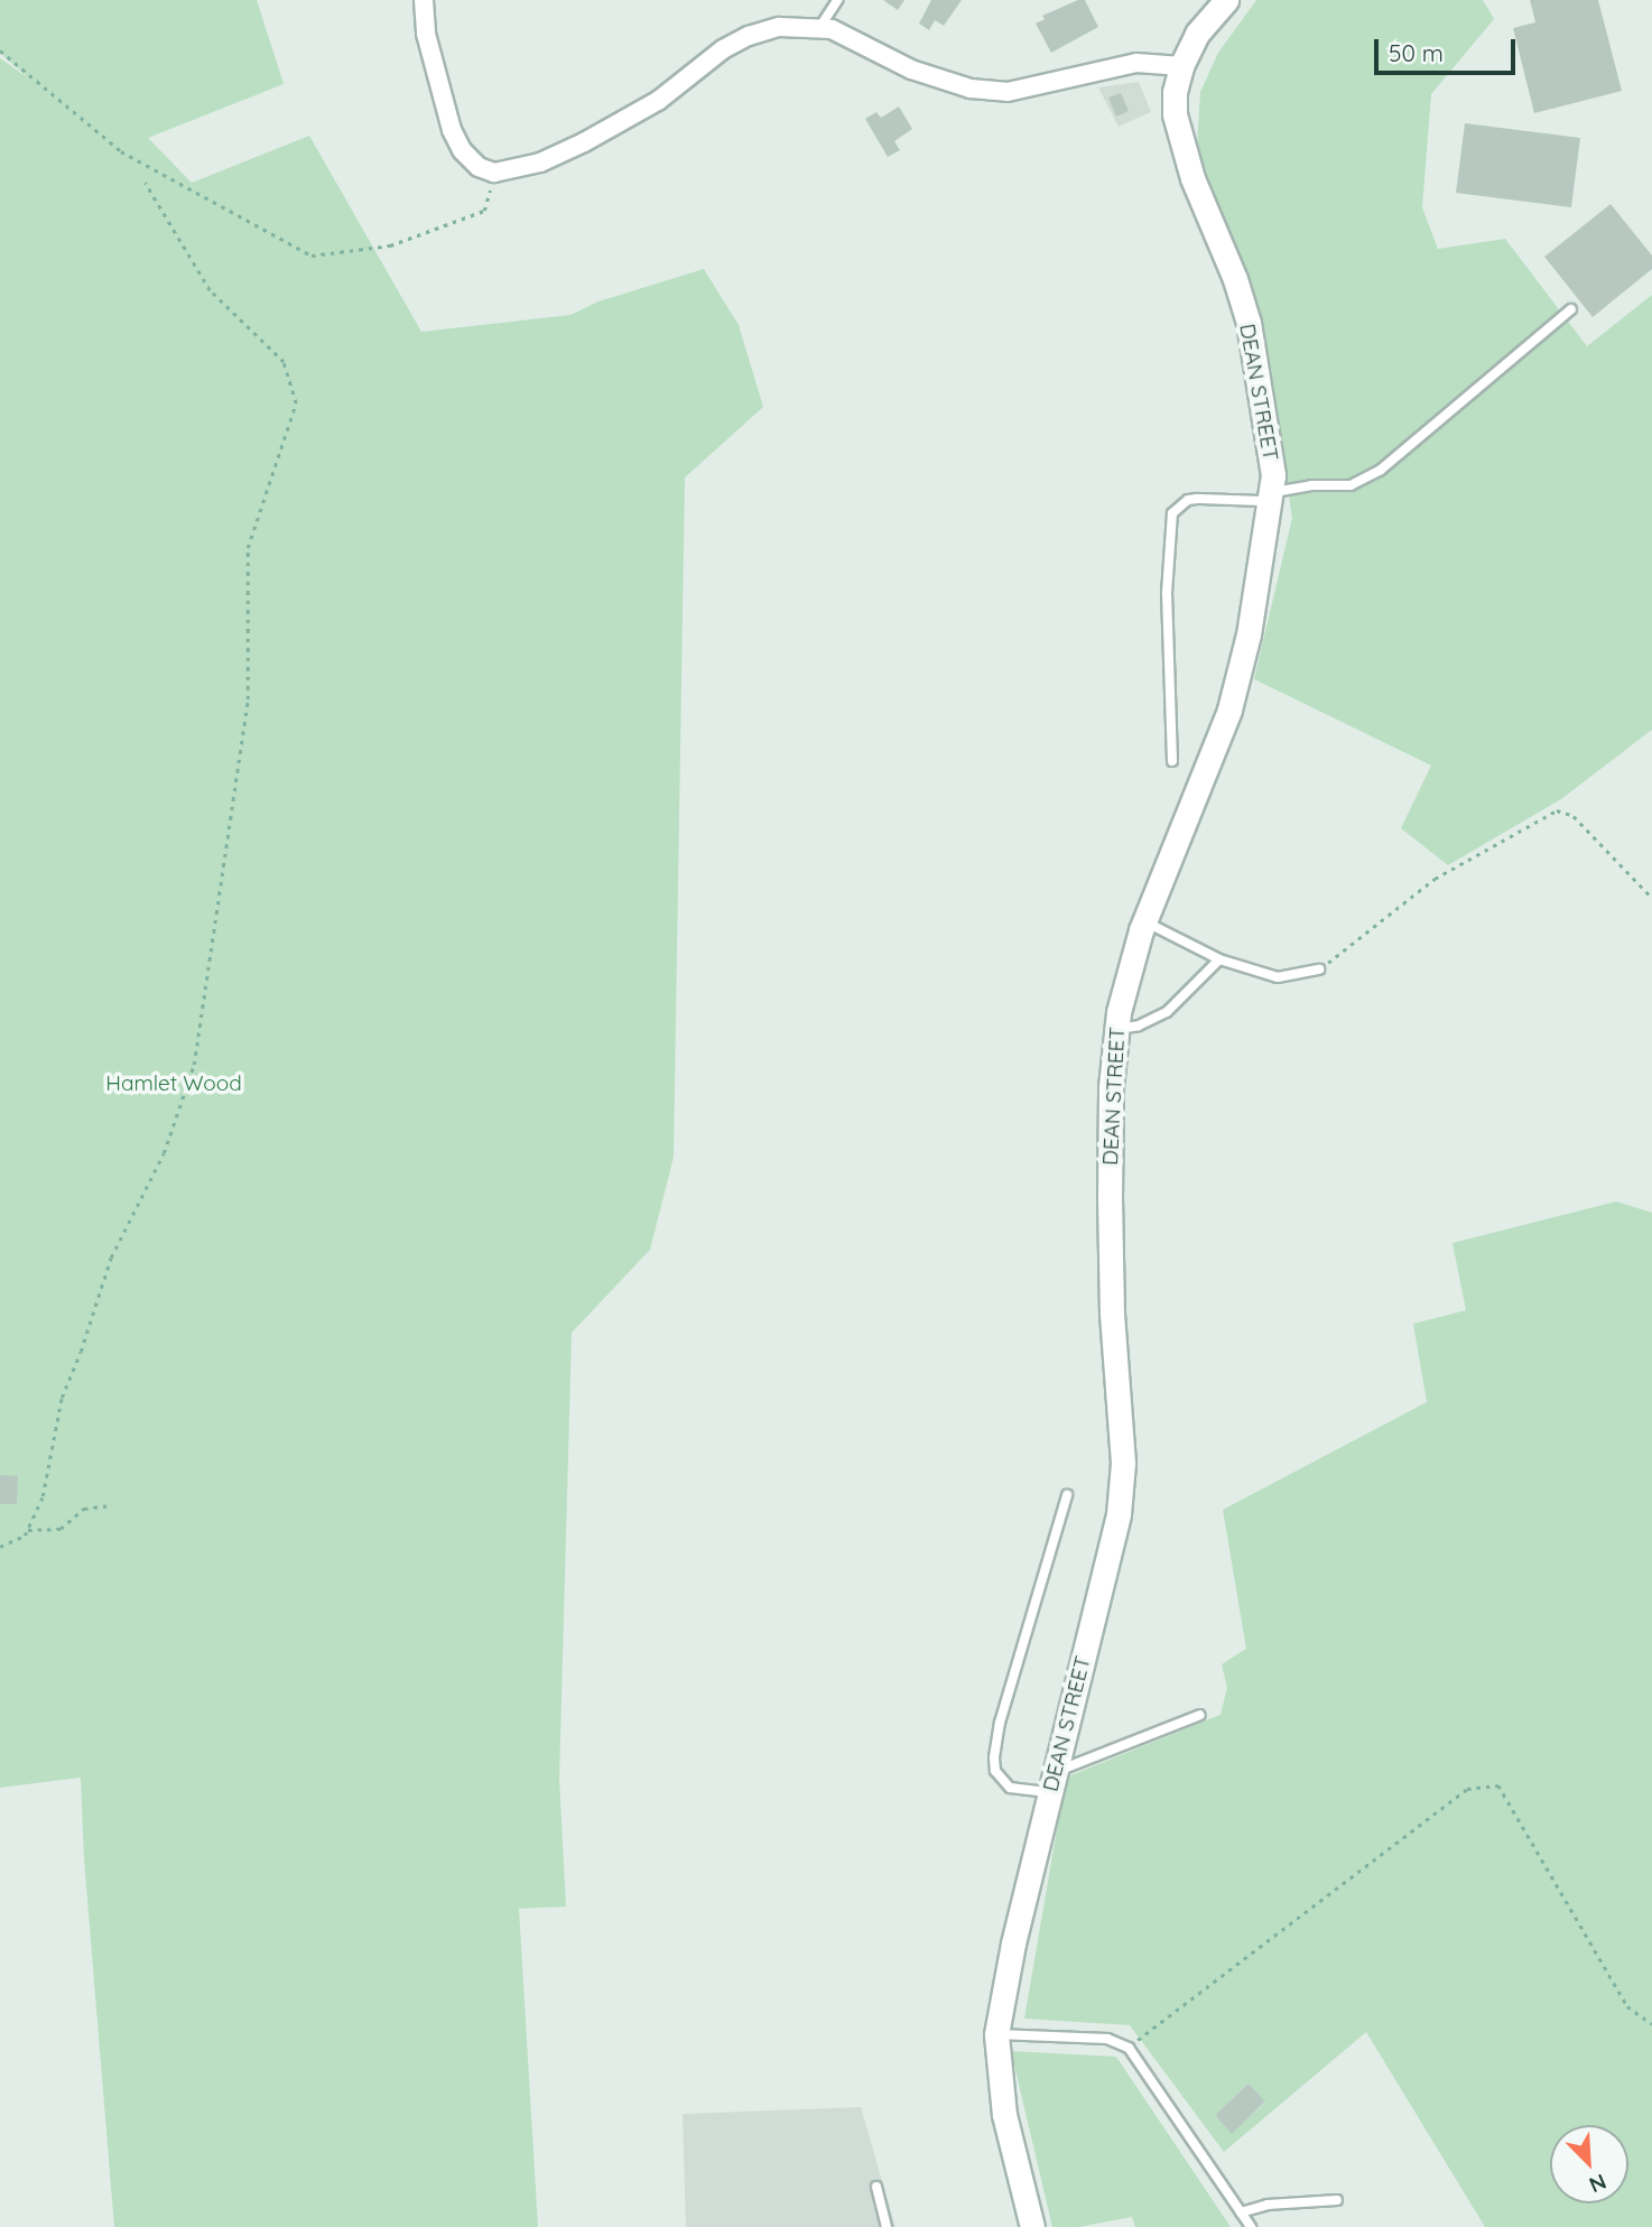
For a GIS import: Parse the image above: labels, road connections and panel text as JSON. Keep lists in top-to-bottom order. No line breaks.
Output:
{"streets":{"street":["DEAN STREET"]},"parks":["Hamlet Wood"],"scale_bar":"50 m","north":"bottom right"}
